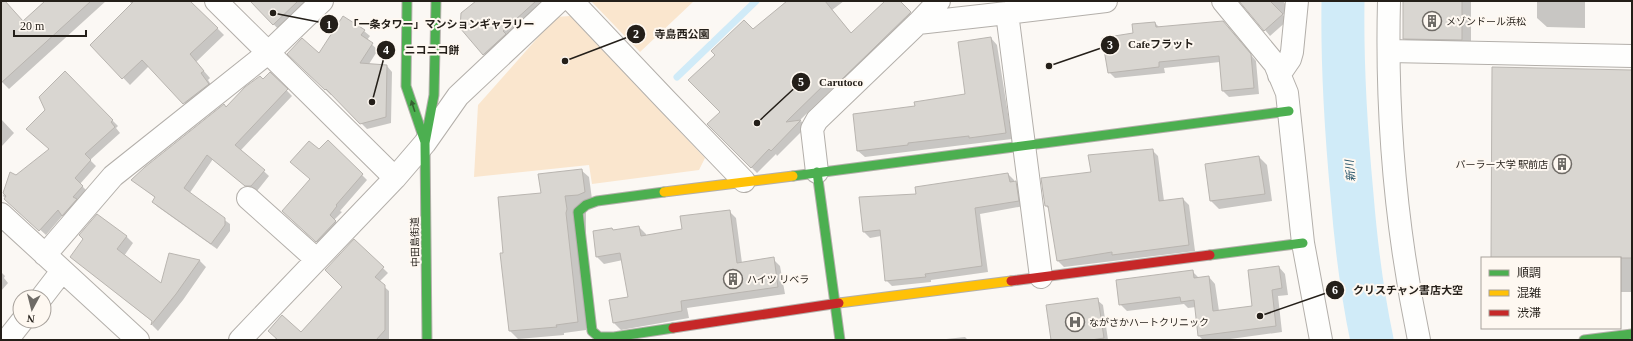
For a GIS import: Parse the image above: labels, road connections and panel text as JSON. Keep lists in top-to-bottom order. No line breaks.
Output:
{"streets":{"street":["中田島街道"]},"water":["新川"],"places":{"other":["「一条タワー」マンションギャラリー","寺島西公園","Cafeフラット","ニコニコ餅","Carutoco","クリスチャン書店大空"],"building":["メゾンドール浜松","パーラー大学 駅前店","ハイツ リベラ"],"hospital":["ながさかハートクリニック"]},"legend":["順調","混雑","渋滞"],"scale_bar":"20 m","north":"bottom"}
